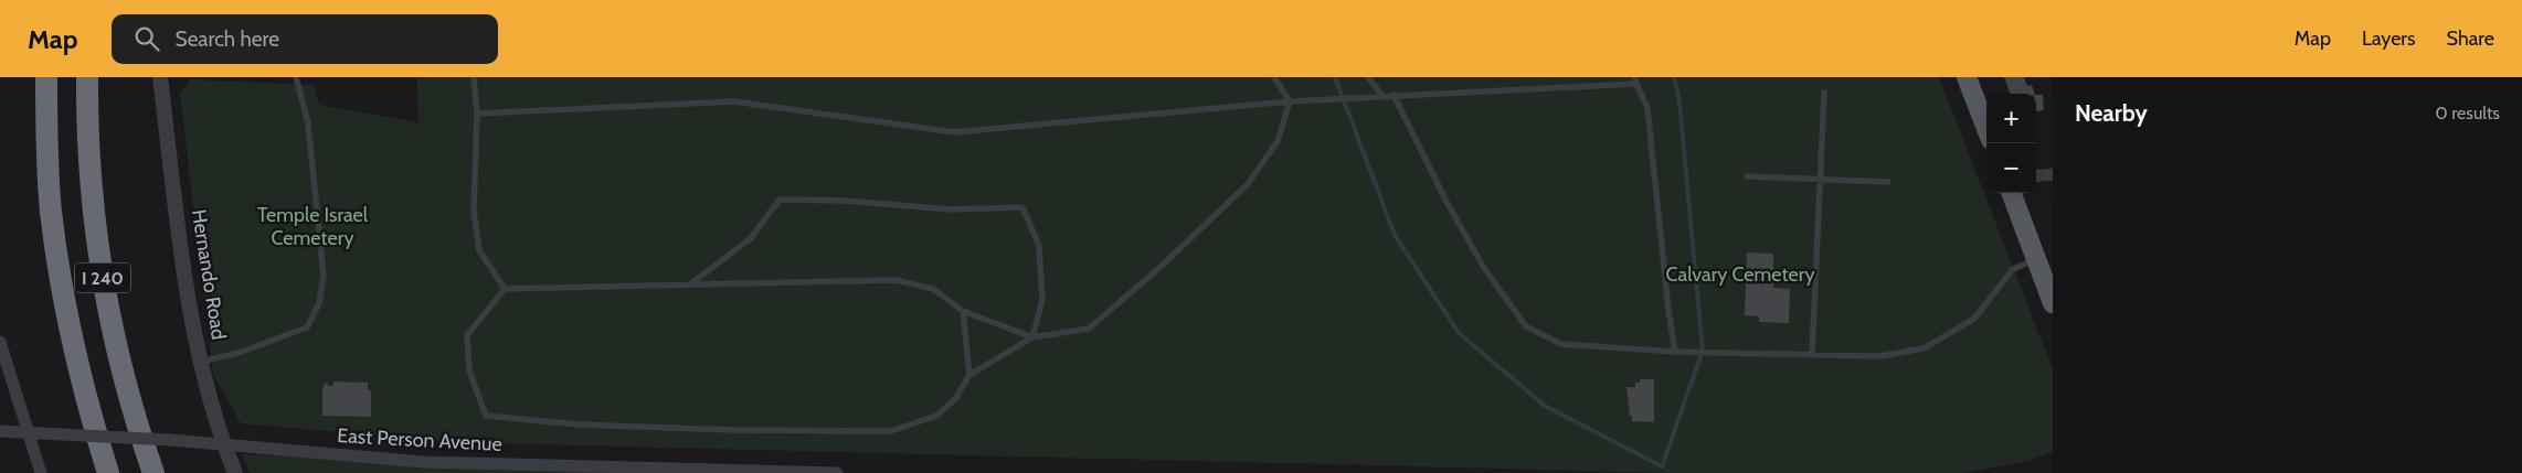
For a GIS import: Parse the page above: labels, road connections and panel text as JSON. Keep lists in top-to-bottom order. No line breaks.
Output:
{"streets":{"highway":["I 240"],"street":["Hernando Road","East Person Avenue"]},"crossings":[["Hernando Road","East Person Avenue"]],"parks":["Temple Israel Cemetery","Calvary Cemetery"],"page":{"header":"Map","search":"Search here","nav":["Map","Layers","Share"],"heading":["Nearby","0 results"],"map_buttons":["+","−"]}}
